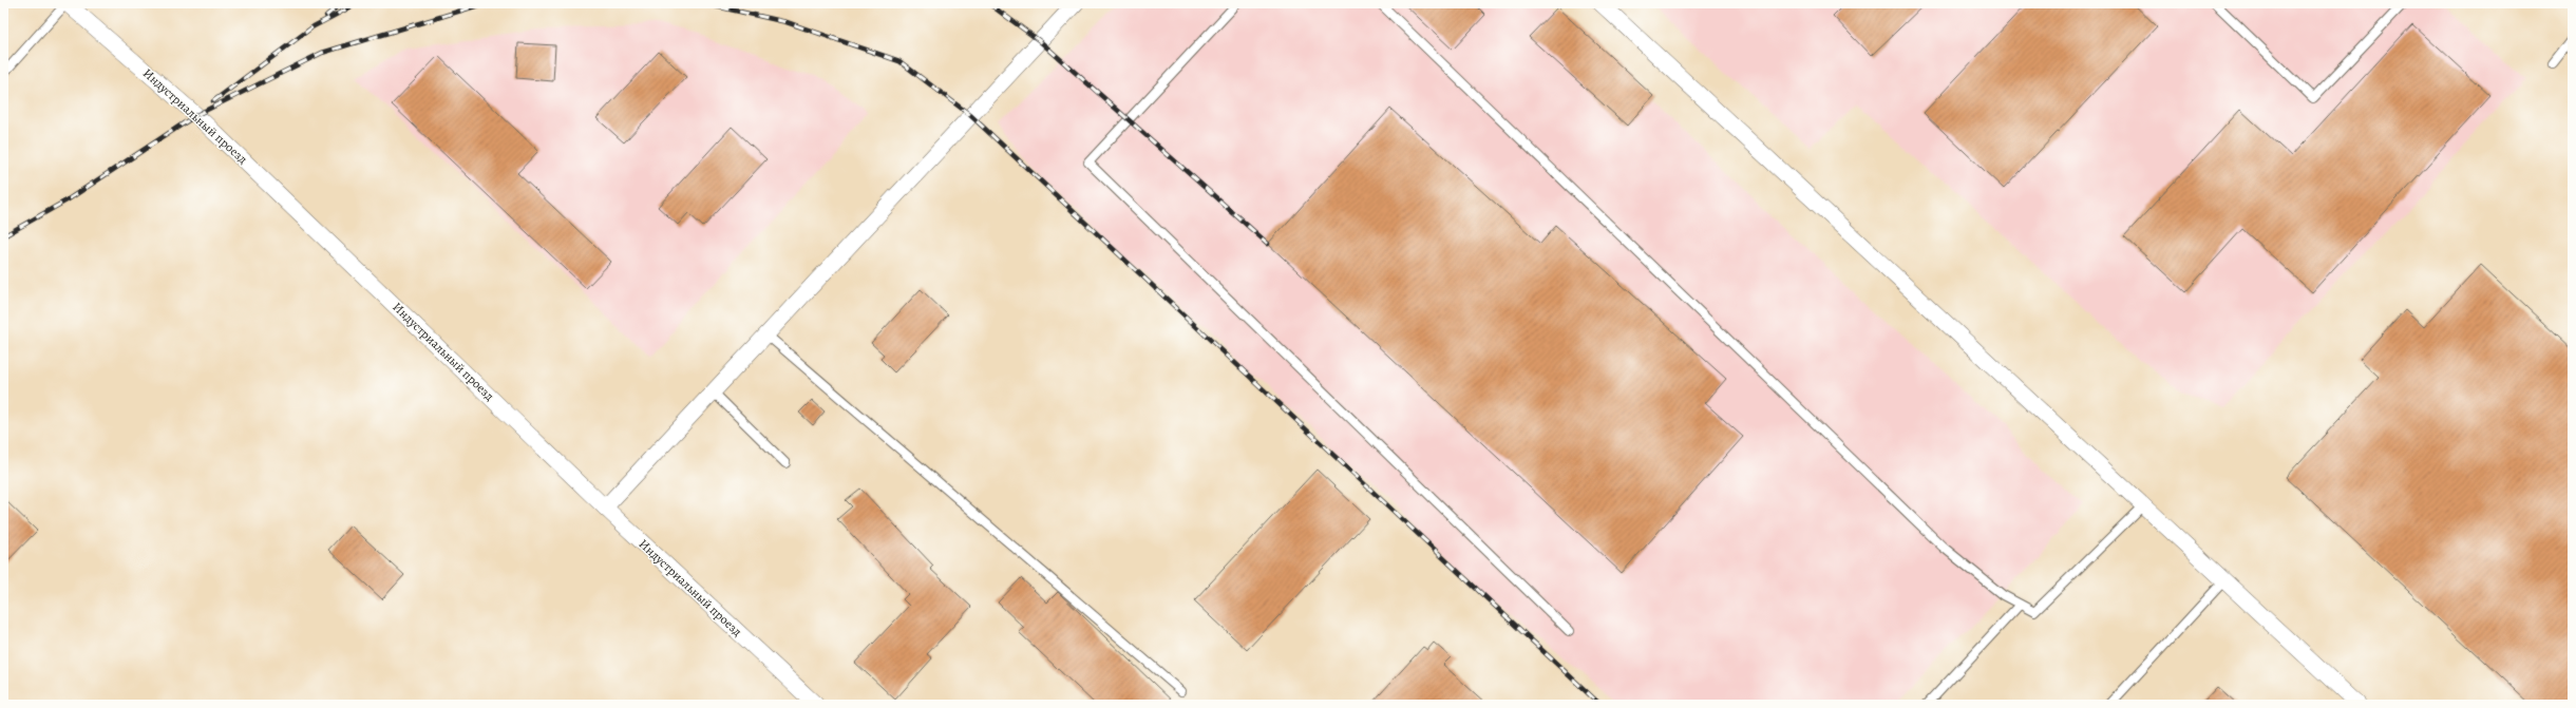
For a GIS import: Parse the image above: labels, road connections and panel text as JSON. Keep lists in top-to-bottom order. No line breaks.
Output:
{"streets":{"street":["Индустриальный проезд"]}}
